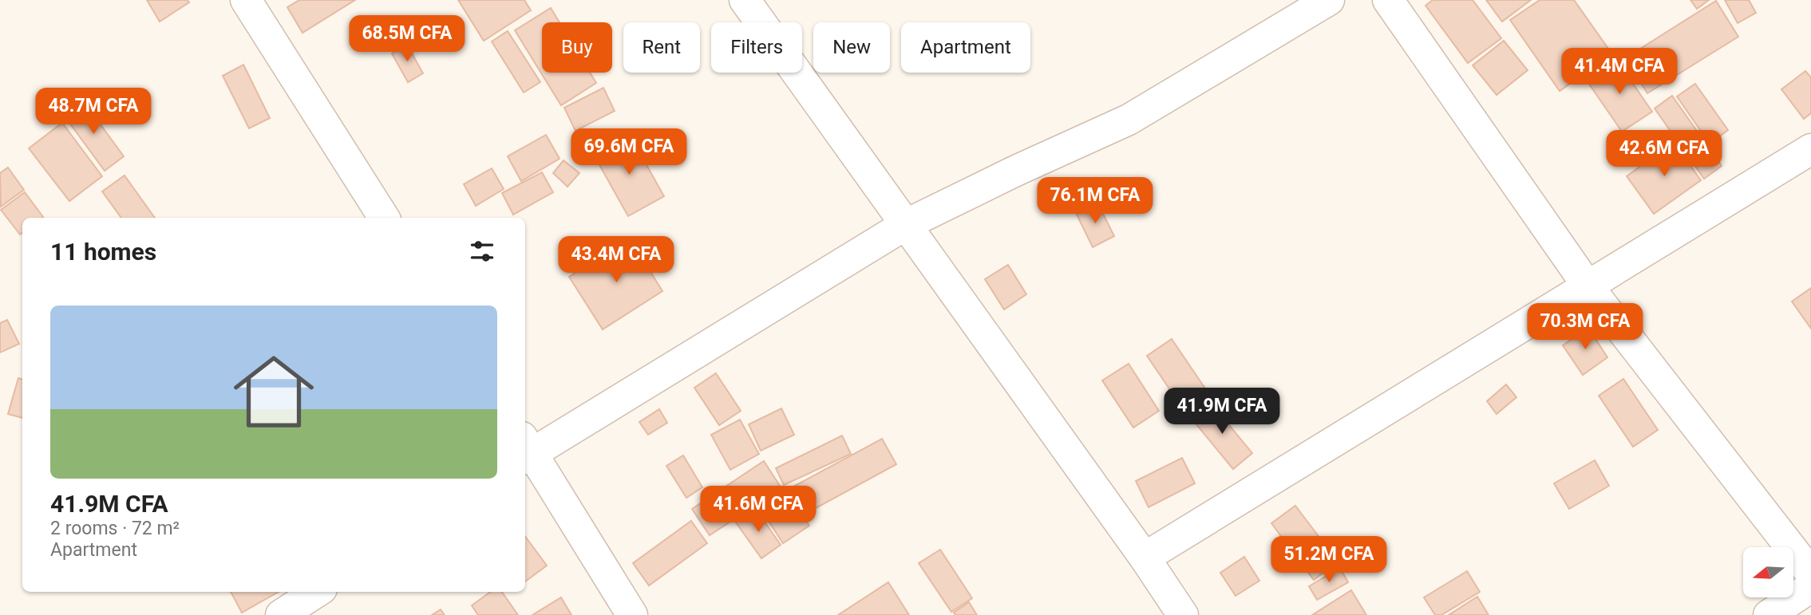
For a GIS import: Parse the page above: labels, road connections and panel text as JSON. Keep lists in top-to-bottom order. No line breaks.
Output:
{"north":"left","page":{"price":["68.5M CFA","41.4M CFA","48.7M CFA","69.6M CFA","42.6M CFA","76.1M CFA","43.4M CFA","70.3M CFA","41.9M CFA","41.6M CFA","51.2M CFA"],"chip":["Buy","Rent","Filters","New","Apartment"],"heading":"11 homes","list":[{"name":"41.9M CFA","note":"2 rooms · 72 m² · Apartment"}]}}
